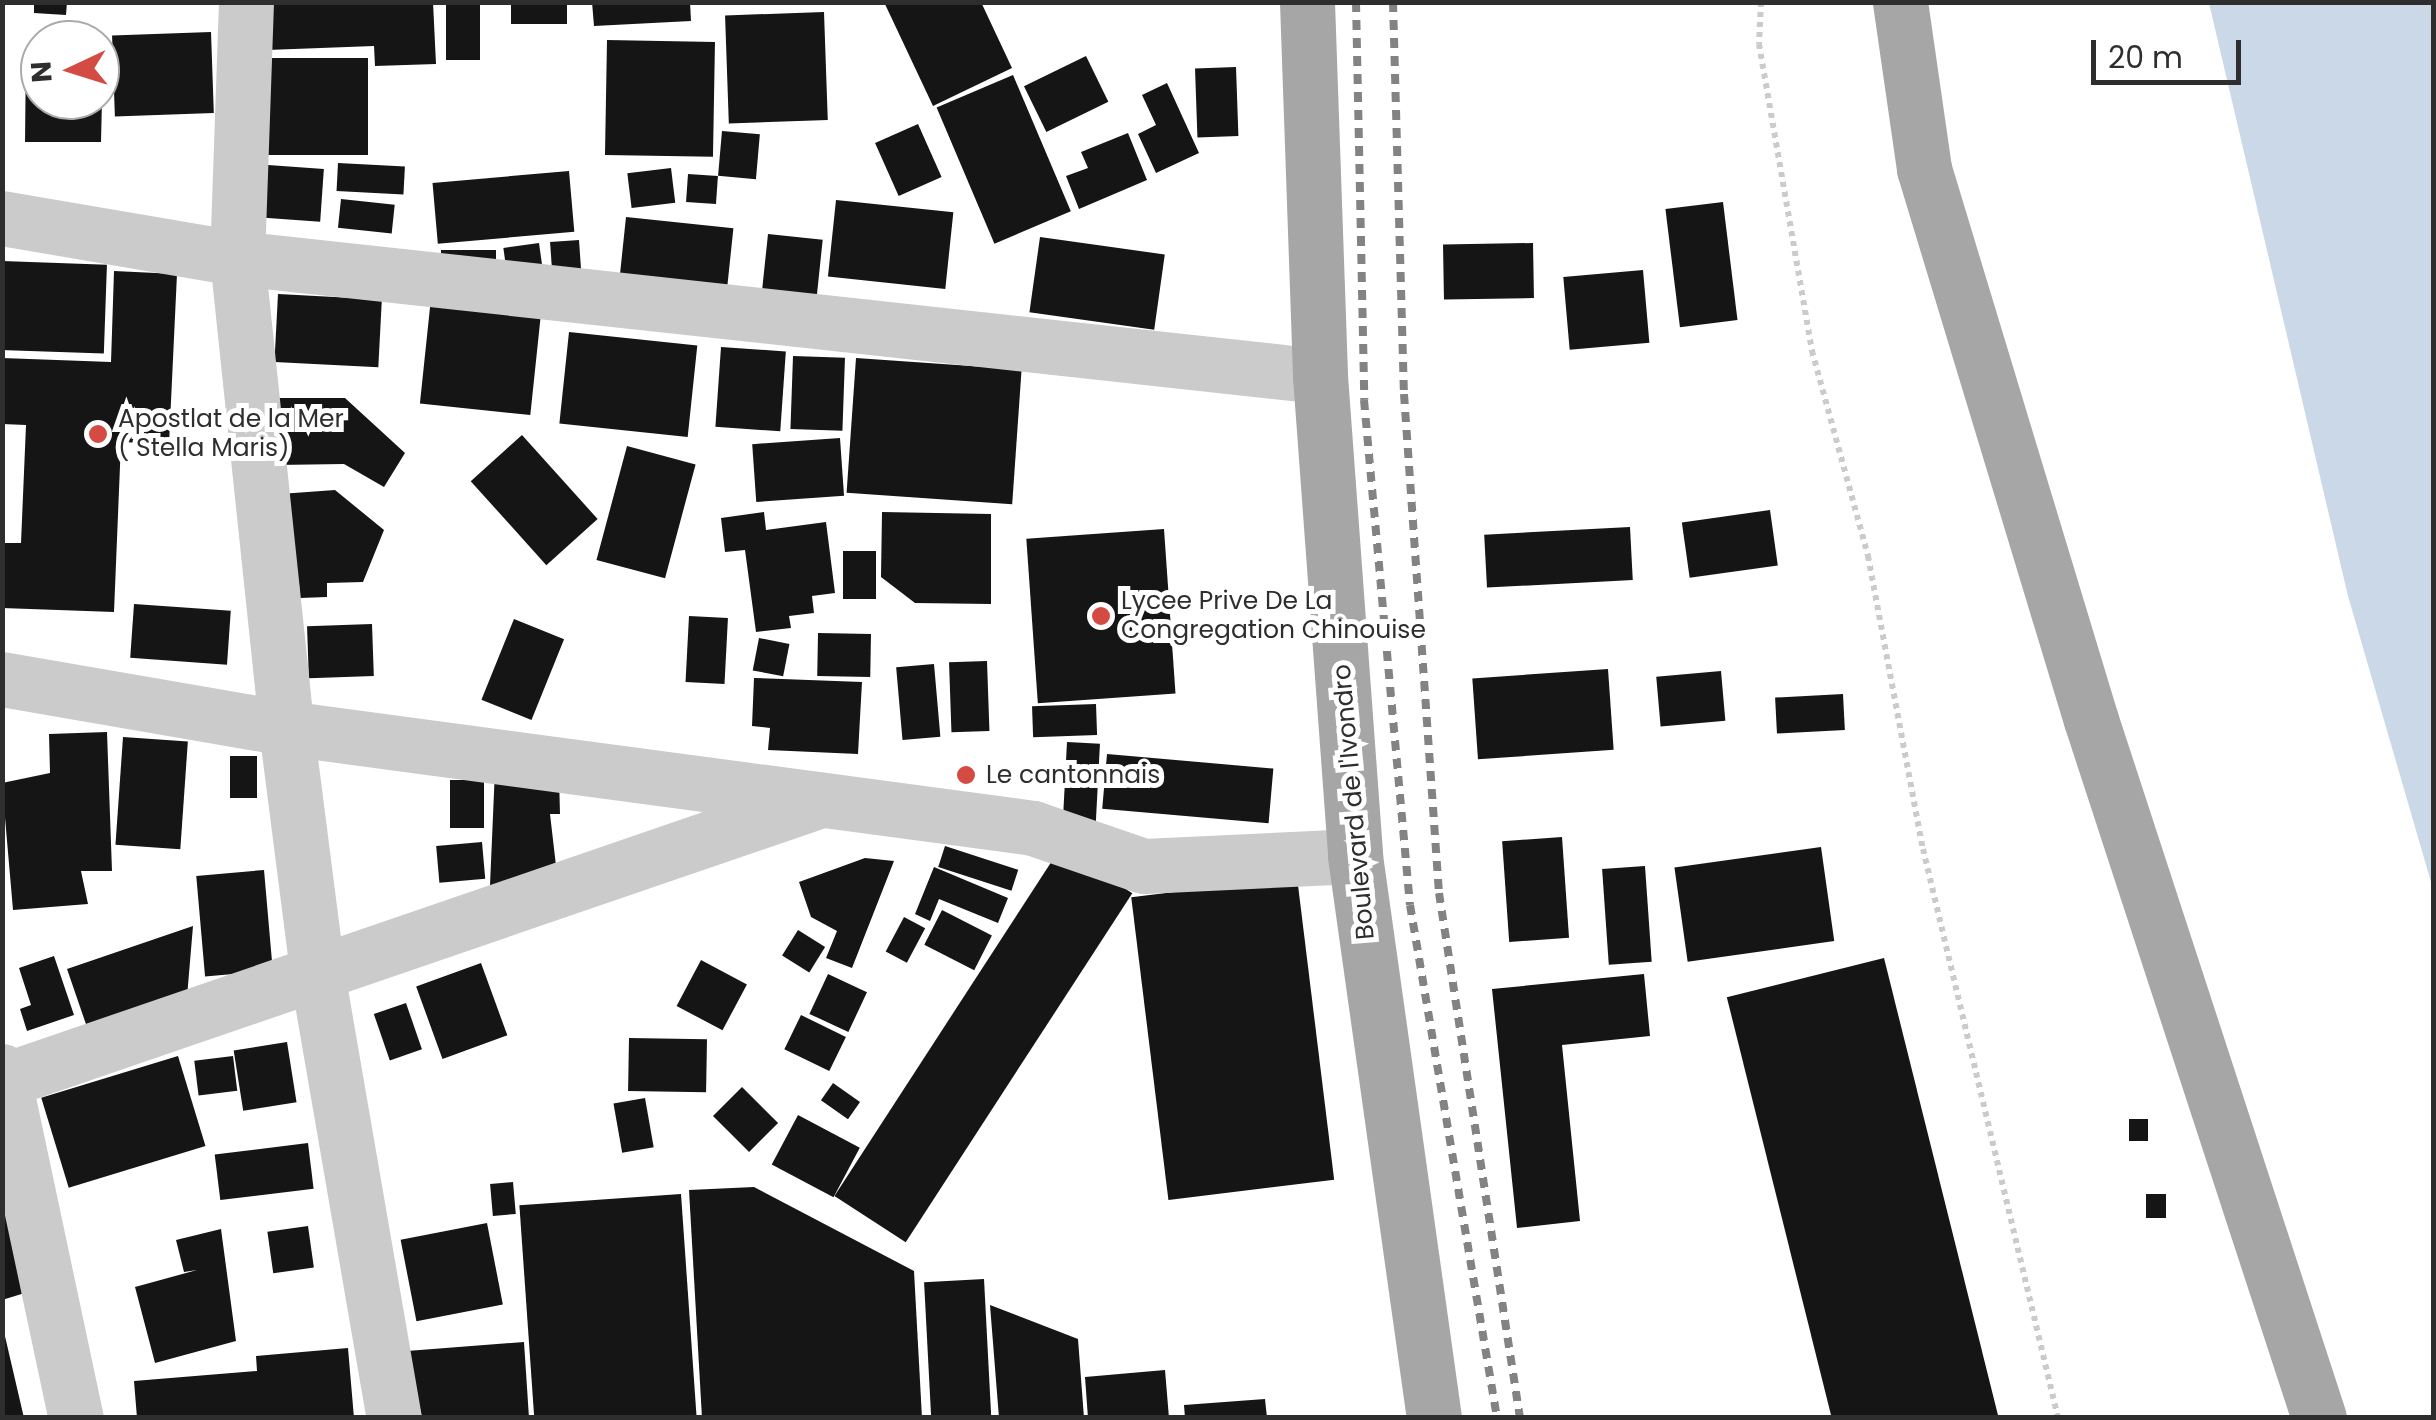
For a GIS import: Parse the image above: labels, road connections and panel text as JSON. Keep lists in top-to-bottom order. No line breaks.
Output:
{"streets":{"main road":["Boulevard de l'Ivondro"]},"places":["Apostlat de la Mer ( Stella Maris)","Lycee Prive De La Congregation Chinouise","Le cantonnais"],"scale_bar":"20 m","north":"left"}
